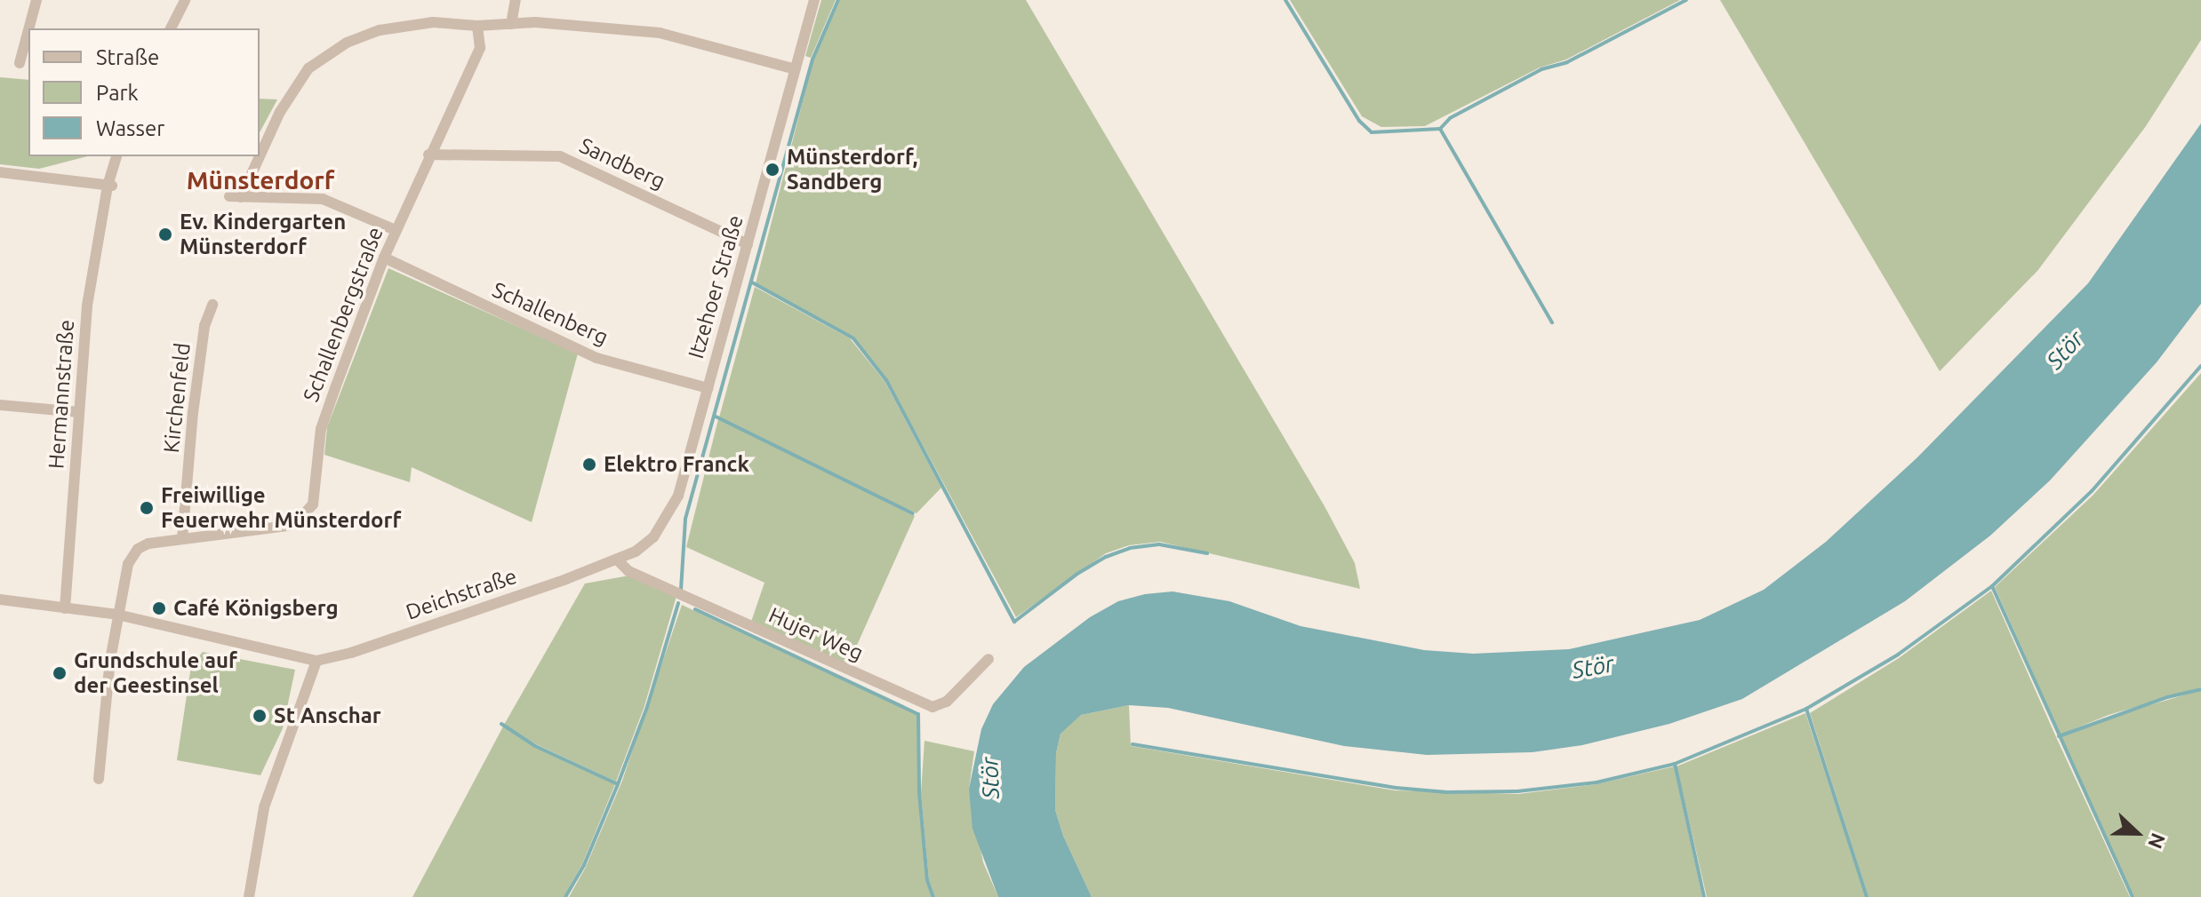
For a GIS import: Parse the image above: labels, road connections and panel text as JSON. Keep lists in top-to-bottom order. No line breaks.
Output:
{"streets":{"street":["Sandberg","Itzehoer Straße","Schallenberg","Schallenbergstraße","Hermannstraße","Kirchenfeld","Deichstraße","Hujer Weg"]},"crossings":[["Sandberg","Itzehoer Straße"],["Sandberg","Schallenbergstraße"],["Itzehoer Straße","Schallenberg"],["Itzehoer Straße","Deichstraße"],["Itzehoer Straße","Hujer Weg"],["Schallenberg","Schallenbergstraße"],["Schallenbergstraße","Kirchenfeld"],["Deichstraße","Hujer Weg"]],"districts":["Münsterdorf"],"water":["Stör"],"places":["Münsterdorf, Sandberg","Ev. Kindergarten Münsterdorf","Elektro Franck","Freiwillige Feuerwehr Münsterdorf","Café Königsberg","Grundschule auf der Geestinsel","St Anschar"],"legend":["Straße","Park","Wasser"],"north":"right"}
